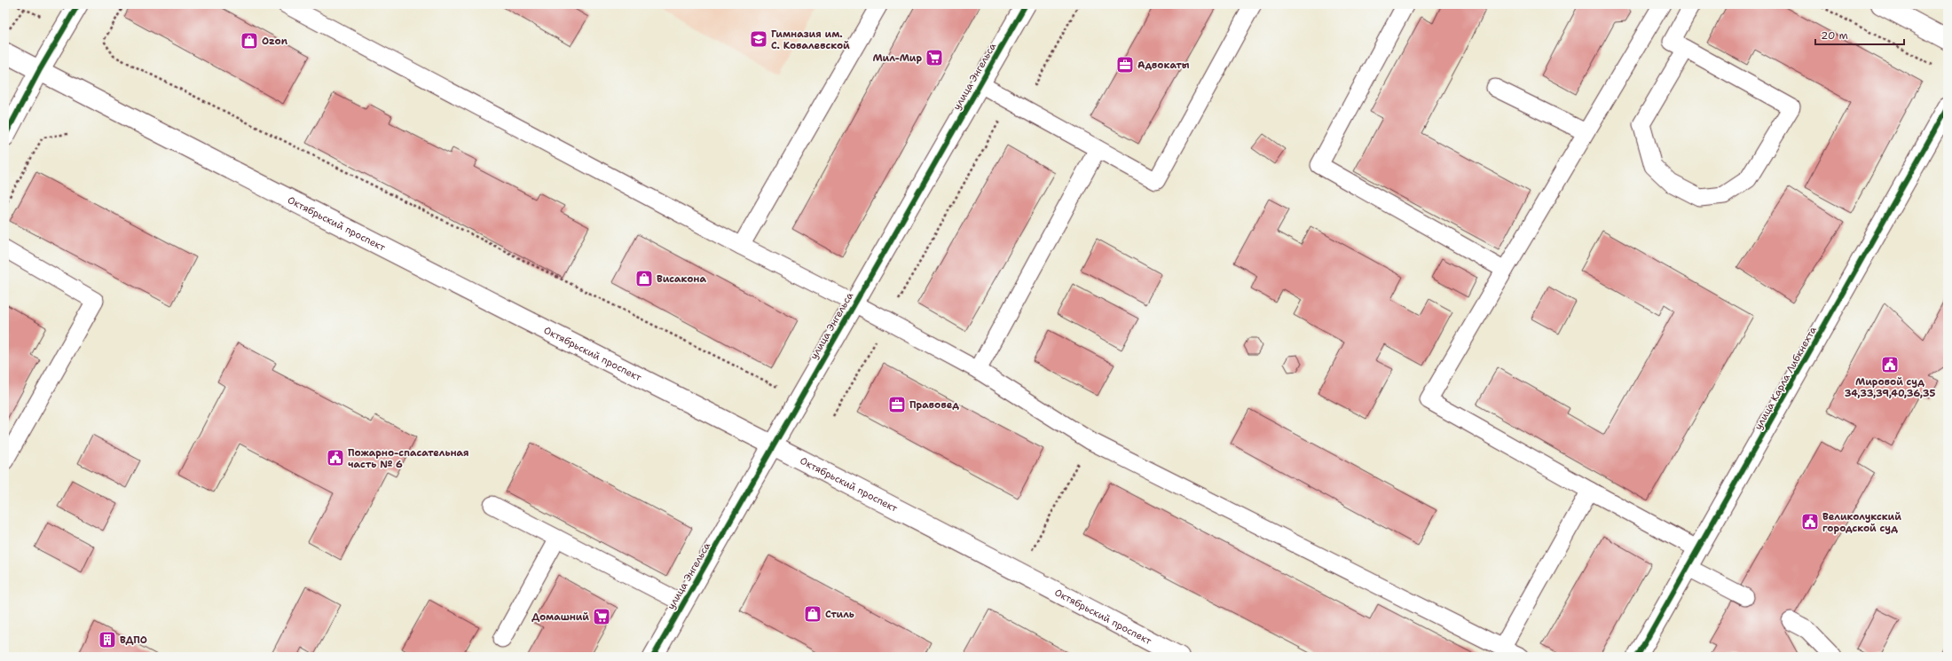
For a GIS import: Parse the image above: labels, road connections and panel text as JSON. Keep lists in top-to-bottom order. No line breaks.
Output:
{"streets":{"street":["улица Энгельса","Октябрьский проспект","улица Карла Либкнехта"]},"crossings":[["улица Энгельса","Октябрьский проспект"]],"places":{"school or university":["Гимназия им. С. Ковалевской"],"shop":["Ozon","Висакона","Стиль"],"supermarket":["Мил-Мир","Домашний"],"office":["Адвокаты","Правовед"],"public building":["Мировой суд 34,33,39,40,36,35","Пожарно-спасательная часть № 6","Великолукский городской суд"],"building":["ВДПО"]},"scale_bar":"20 m"}
